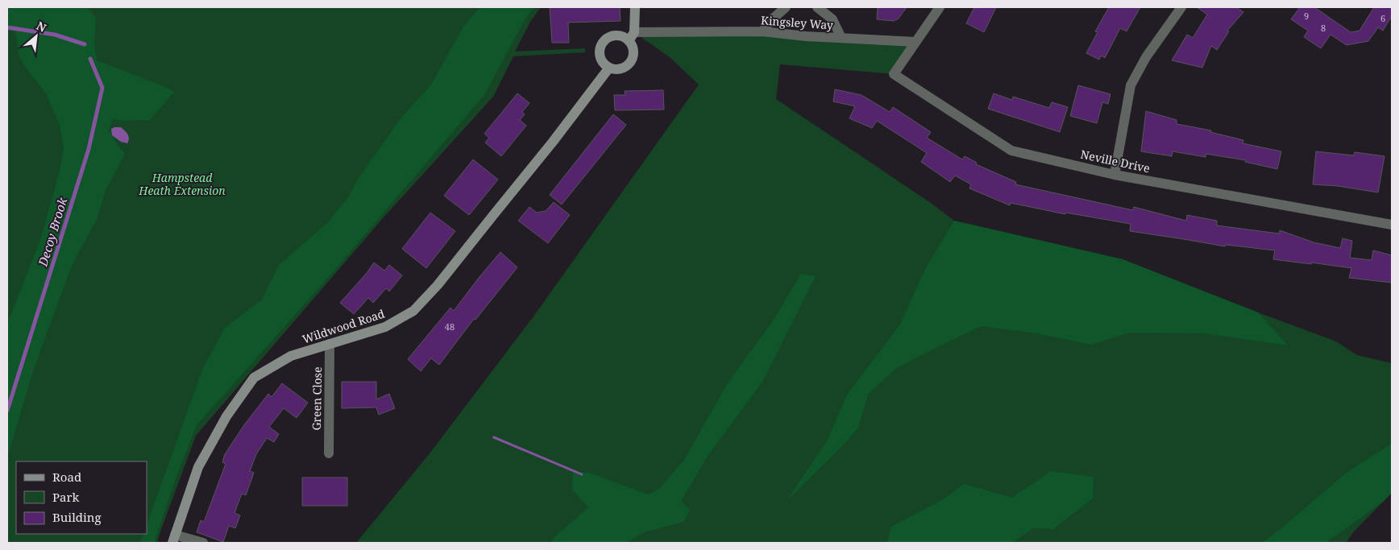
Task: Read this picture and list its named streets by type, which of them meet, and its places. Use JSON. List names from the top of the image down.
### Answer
{
  "streets": {
    "street": [
      "Kingsley Way",
      "Neville Drive",
      "Wildwood Road",
      "Green Close"
    ]
  },
  "crossings": [
    ["Kingsley Way", "Neville Drive"],
    ["Kingsley Way", "Wildwood Road"],
    ["Wildwood Road", "Green Close"]
  ],
  "water": ["Decoy Brook"],
  "parks": ["Hampstead Heath Extension"],
  "house_numbers": [
    "9",
    "6",
    "8",
    "48"
  ],
  "legend": ["Road", "Park", "Building"],
  "north": "top right"
}
